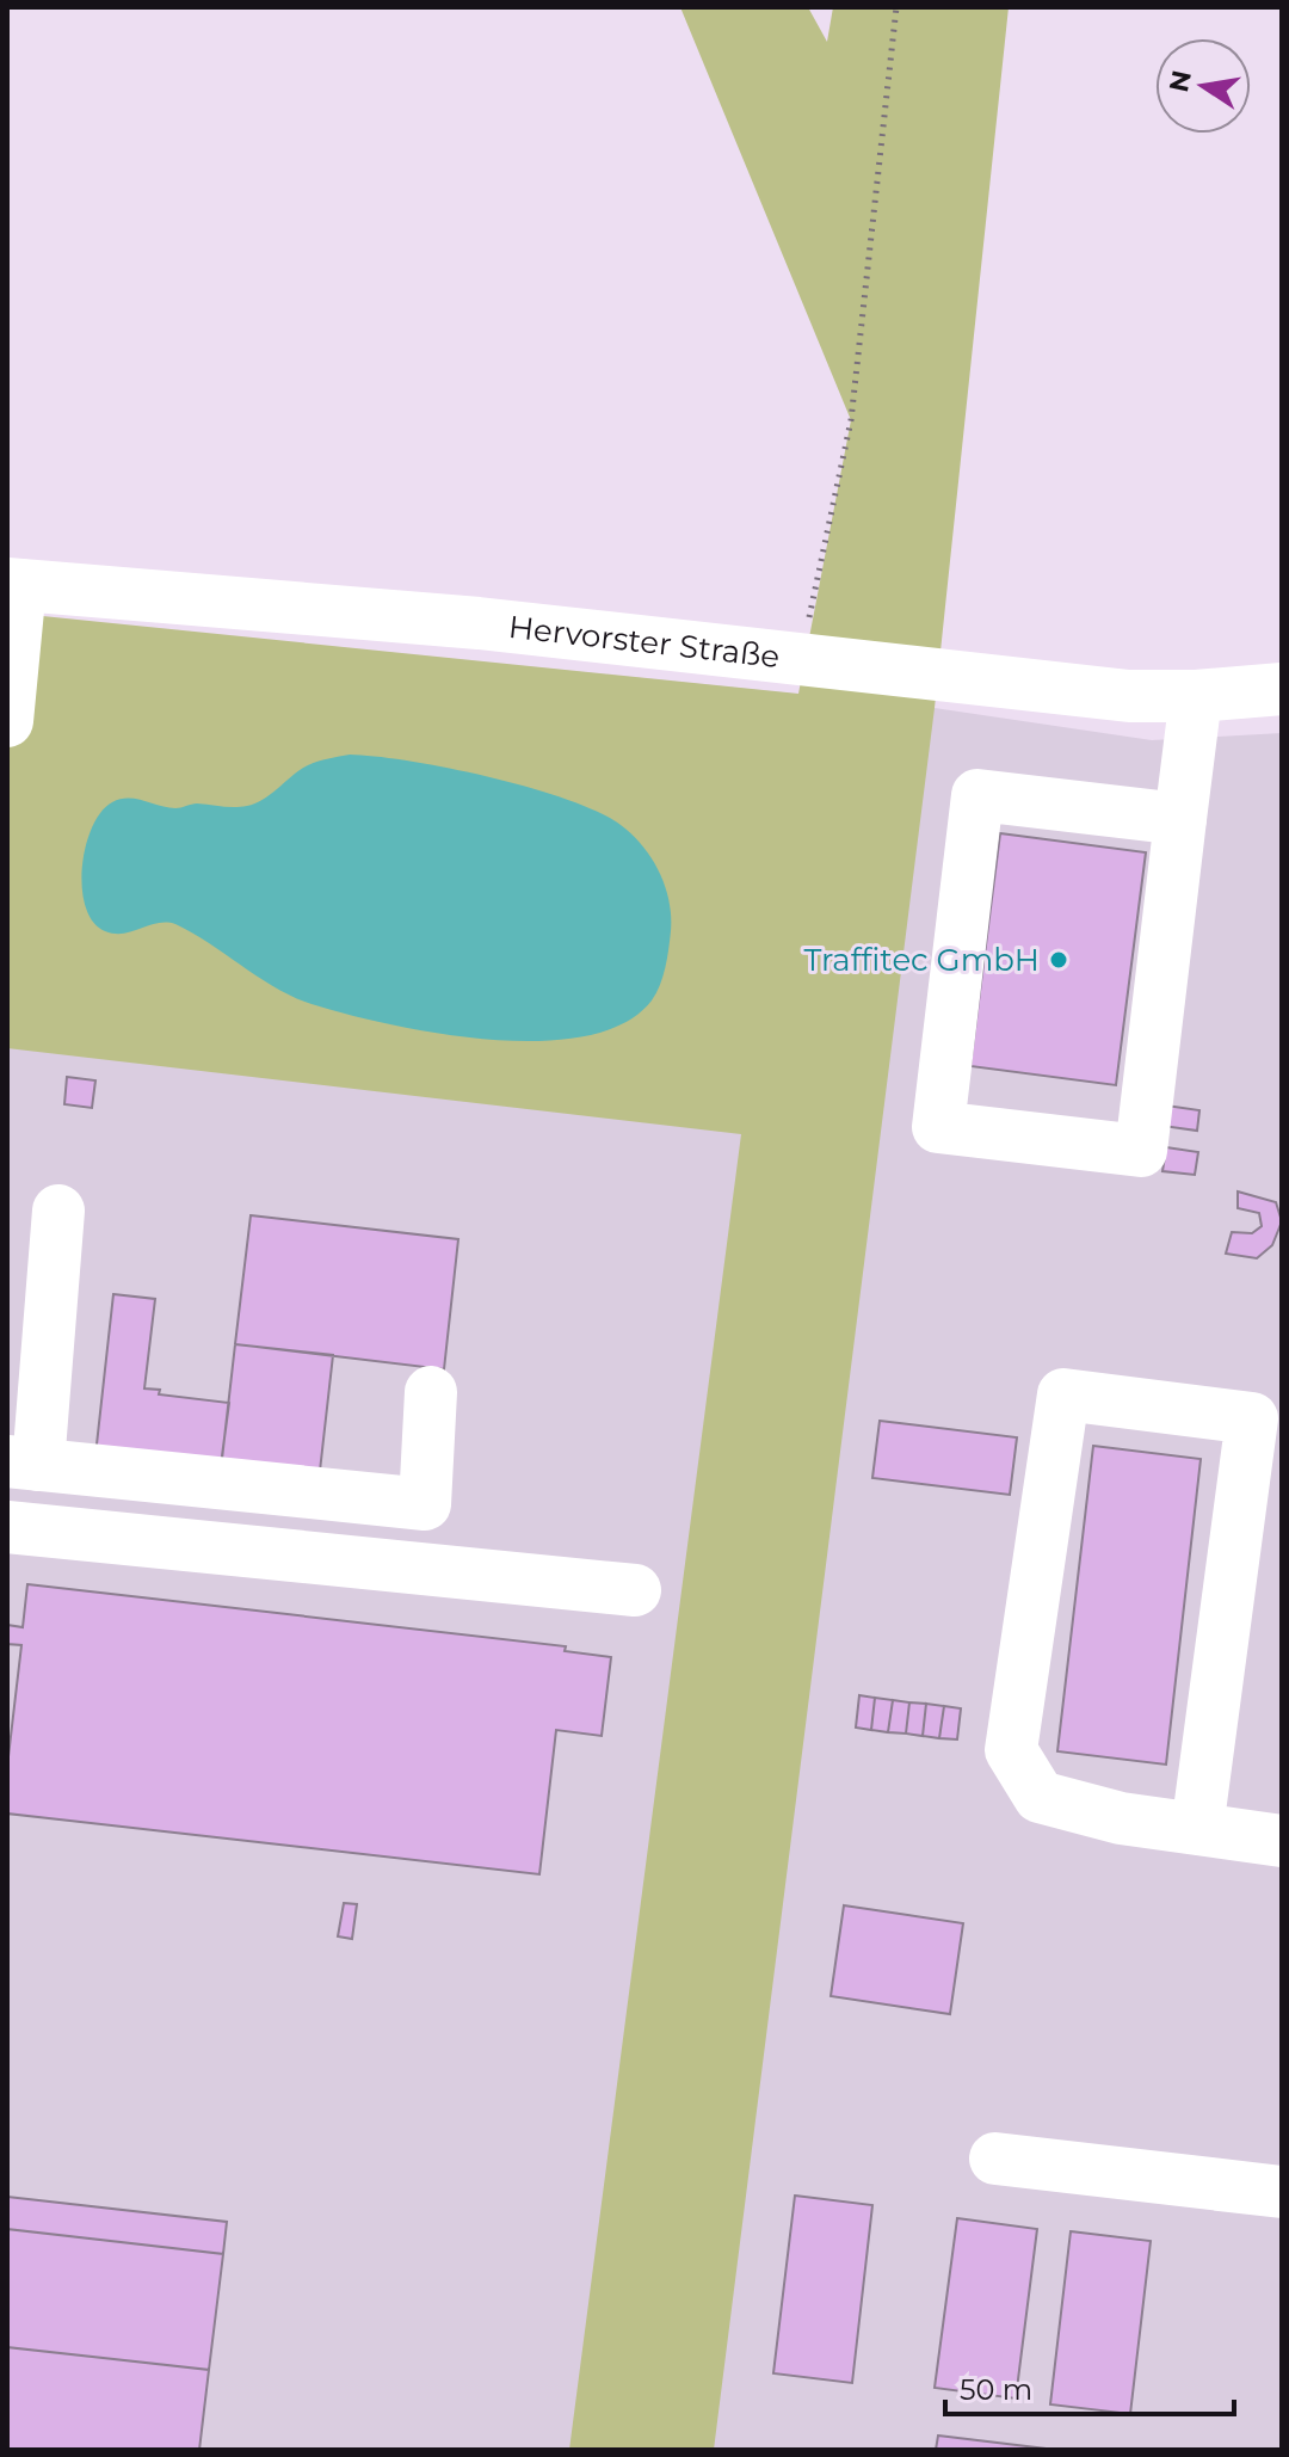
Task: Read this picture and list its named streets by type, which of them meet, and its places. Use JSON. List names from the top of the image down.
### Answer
{
  "streets": {
    "street": ["Hervorster Straße"]
  },
  "places": ["Traffitec GmbH"],
  "scale_bar": "50 m",
  "north": "left"
}
